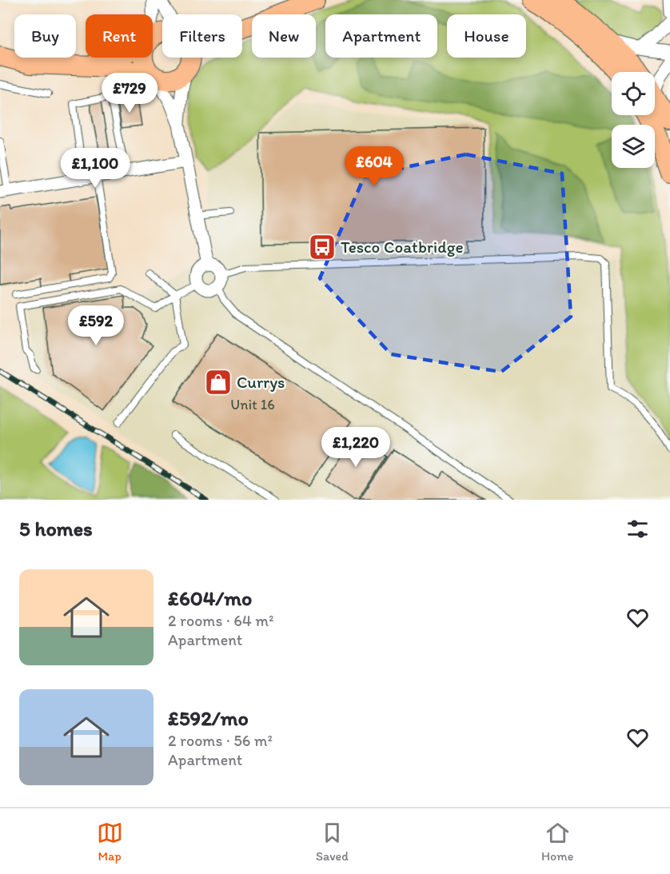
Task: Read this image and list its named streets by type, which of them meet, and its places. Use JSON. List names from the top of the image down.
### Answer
{
  "places": {
    "bus stop": ["Tesco Coatbridge"],
    "shop": ["Currys"]
  },
  "house_numbers": ["Unit 16"],
  "page": {
    "chip": [
      "Buy",
      "Rent",
      "Filters",
      "New",
      "Apartment",
      "House"
    ],
    "price": [
      "£729",
      "£604",
      "£1,100",
      "£592",
      "£1,220"
    ],
    "heading": "5 homes",
    "list": [
      {
        "name": "£604/mo",
        "note": "2 rooms · 64 m² · Apartment"
      },
      {
        "name": "£592/mo",
        "note": "2 rooms · 56 m² · Apartment"
      }
    ],
    "tabs": ["Map", "Saved", "Home"]
  }
}
